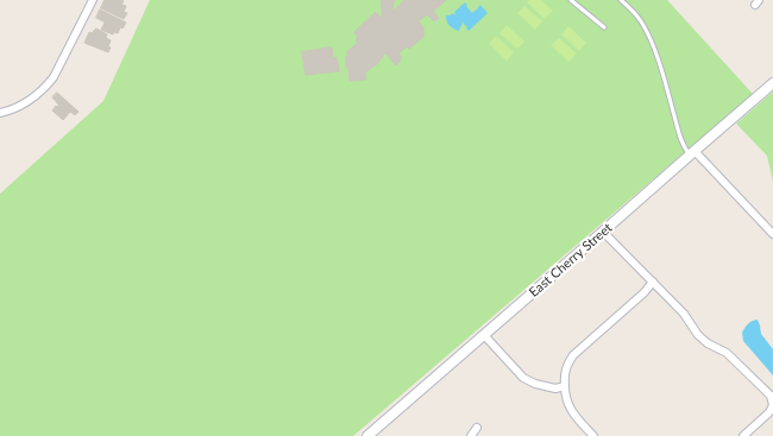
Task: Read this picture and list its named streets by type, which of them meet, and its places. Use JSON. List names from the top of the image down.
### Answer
{
  "streets": {
    "street": ["East Cherry Street"]
  }
}
